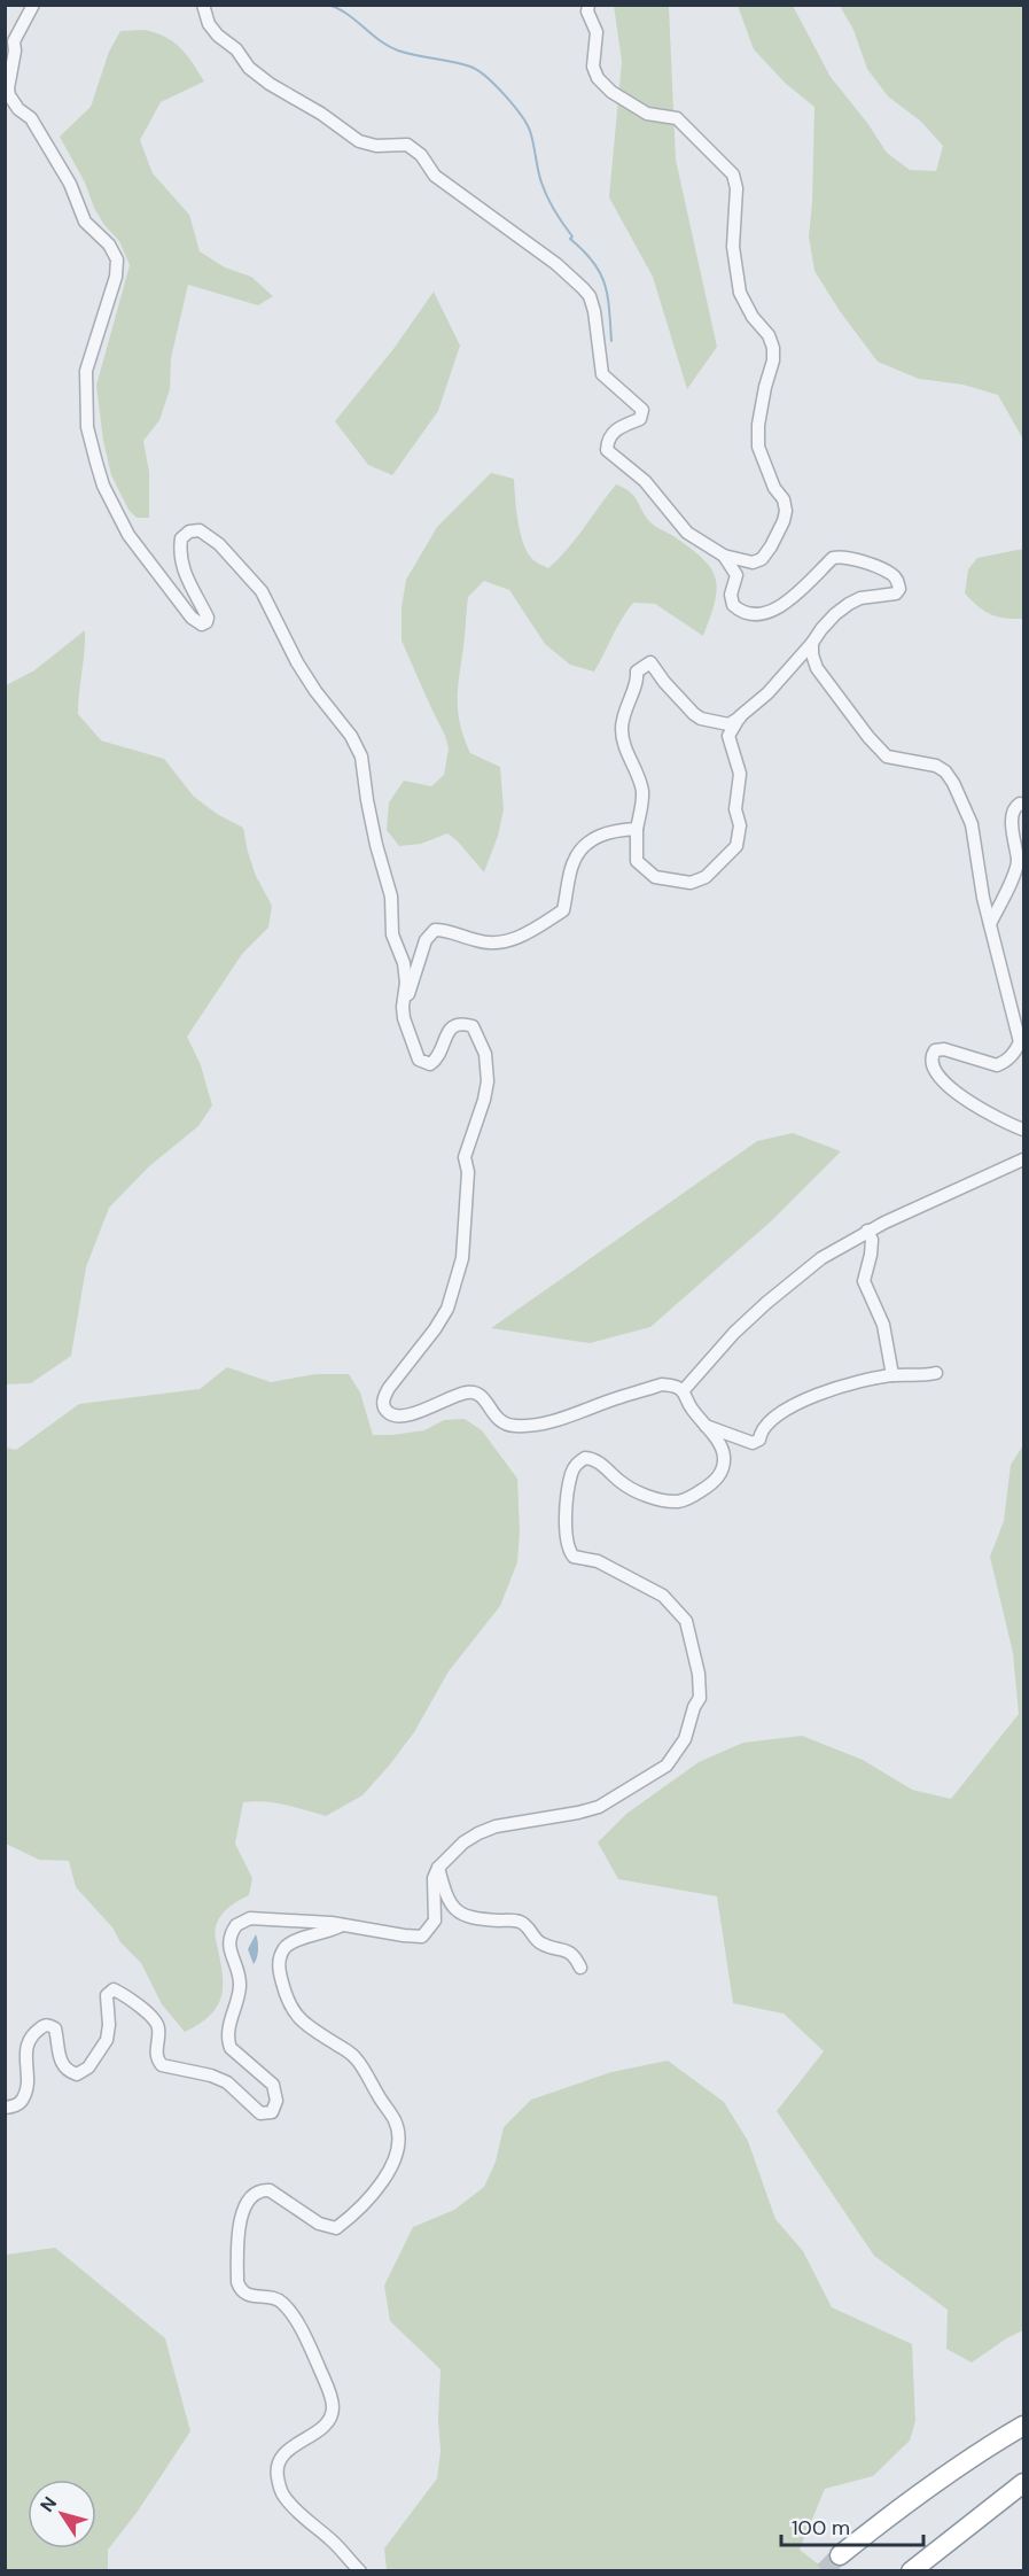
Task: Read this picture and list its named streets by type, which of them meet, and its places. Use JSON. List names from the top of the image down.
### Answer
{
  "scale_bar": "100 m",
  "north": "top left"
}
